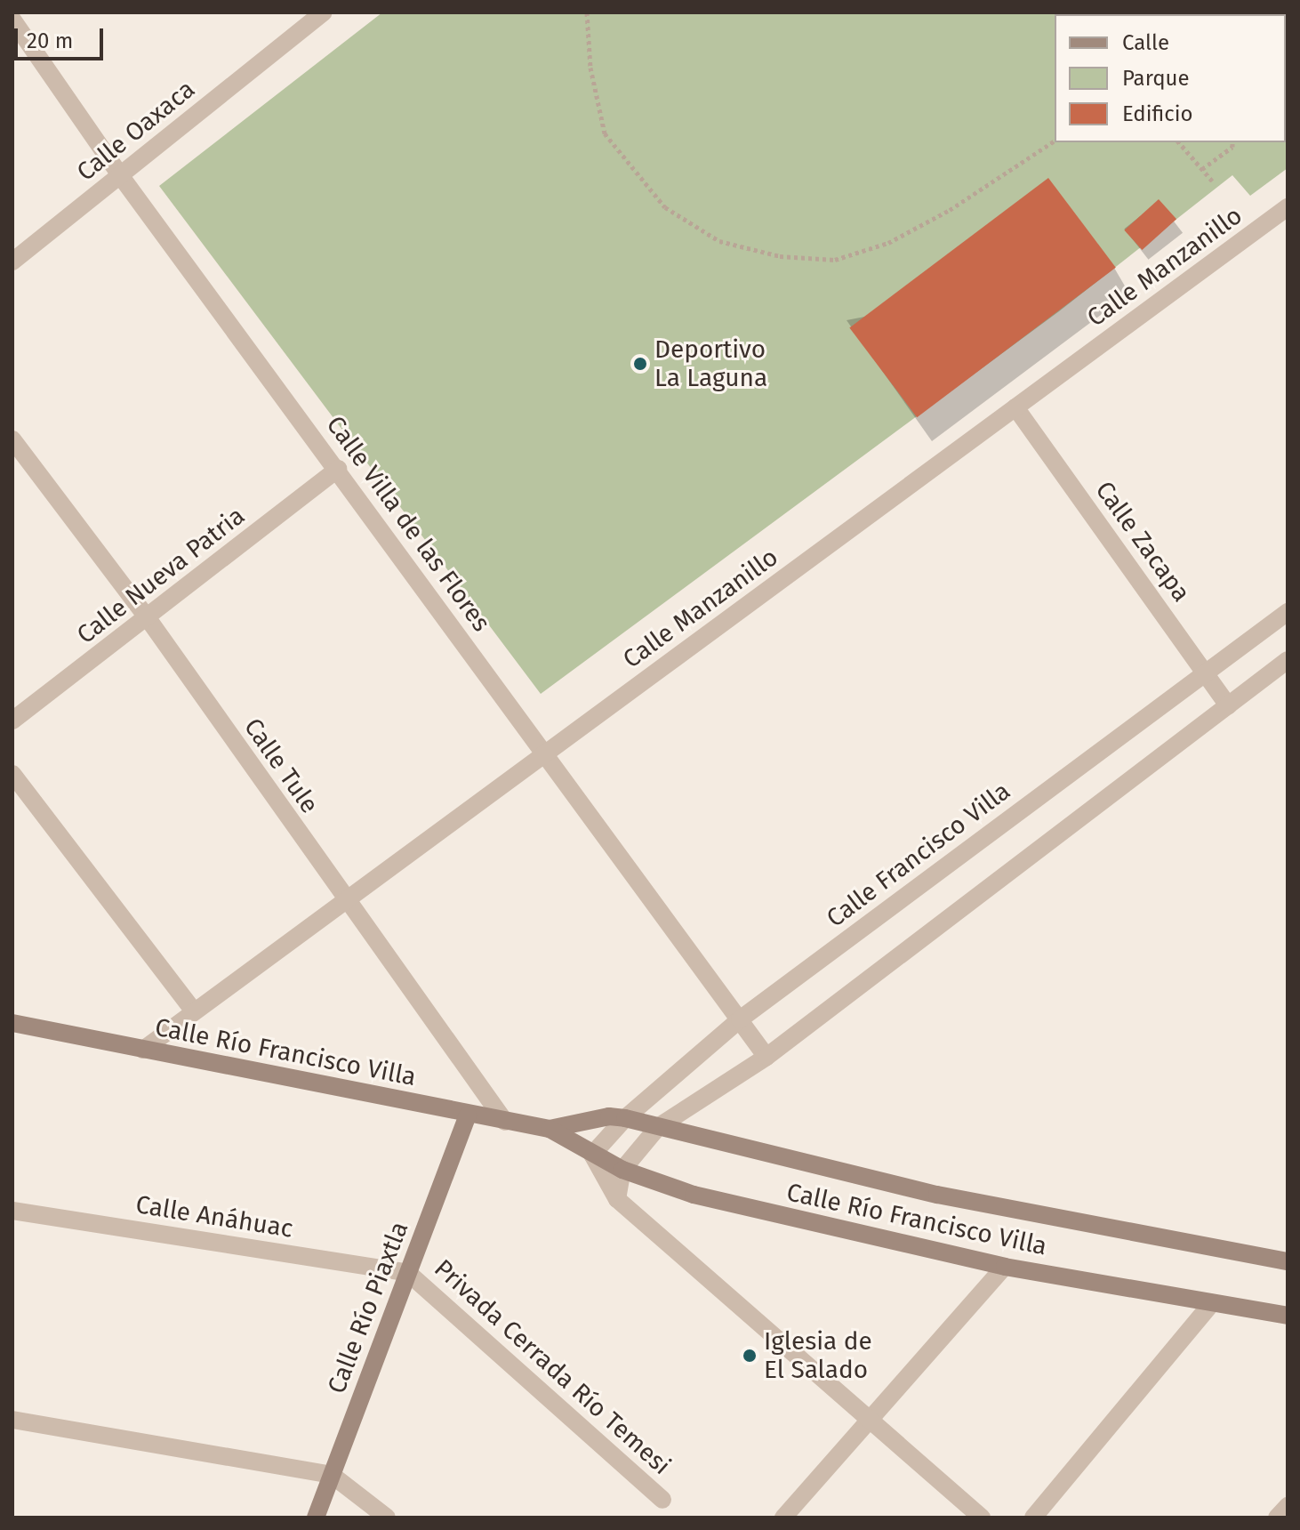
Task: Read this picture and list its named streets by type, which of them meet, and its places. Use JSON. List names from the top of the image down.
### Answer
{
  "streets": {
    "main road": ["Calle Río Francisco Villa", "Calle Río Piaxtla"],
    "street": [
      "Calle Oaxaca",
      "Calle Manzanillo",
      "Calle Villa de las Flores",
      "Calle Zacapa",
      "Calle Nueva Patria",
      "Calle Tule",
      "Calle Francisco Villa",
      "Calle Anáhuac",
      "Privada Cerrada Río Temesi"
    ]
  },
  "crossings": [
    ["Calle Oaxaca", "Calle Villa de las Flores"],
    ["Calle Manzanillo", "Calle Villa de las Flores"],
    ["Calle Manzanillo", "Calle Zacapa"],
    ["Calle Manzanillo", "Calle Tule"],
    ["Calle Manzanillo", "Calle Río Francisco Villa"],
    ["Calle Villa de las Flores", "Calle Nueva Patria"],
    ["Calle Villa de las Flores", "Calle Francisco Villa"],
    ["Calle Zacapa", "Calle Francisco Villa"],
    ["Calle Nueva Patria", "Calle Tule"],
    ["Calle Tule", "Calle Río Francisco Villa"],
    ["Calle Francisco Villa", "Calle Río Francisco Villa"],
    ["Calle Río Francisco Villa", "Calle Río Piaxtla"],
    ["Calle Anáhuac", "Calle Río Piaxtla"],
    ["Calle Anáhuac", "Privada Cerrada Río Temesi"],
    ["Calle Río Piaxtla", "Privada Cerrada Río Temesi"]
  ],
  "places": ["Deportivo La Laguna", "Iglesia de El Salado"],
  "legend": ["Calle", "Parque", "Edificio"],
  "scale_bar": "20 m"
}
